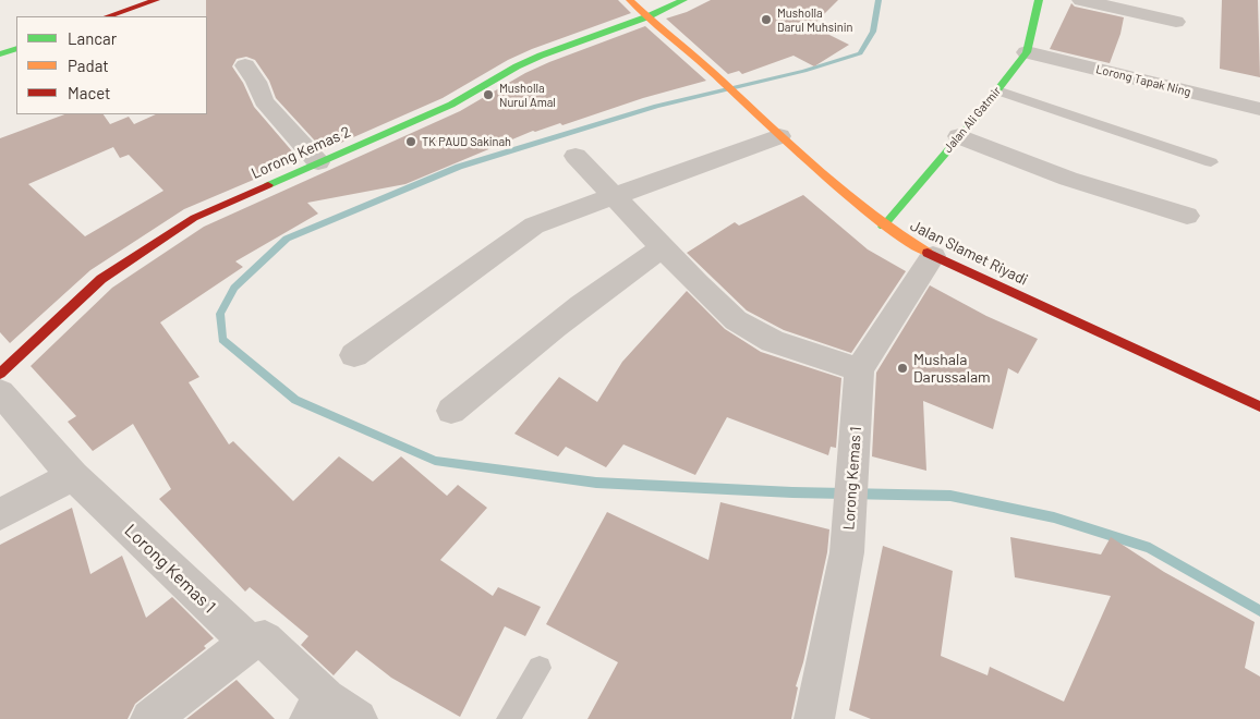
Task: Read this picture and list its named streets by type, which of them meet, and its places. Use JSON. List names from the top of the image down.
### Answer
{
  "streets": {
    "street": [
      "Lorong Tapak Ning",
      "Jalan Ali Gatmir",
      "Lorong Kemas 2",
      "Jalan Slamet Riyadi",
      "Lorong Kemas 1"
    ]
  },
  "crossings": [
    ["Lorong Tapak Ning", "Jalan Ali Gatmir"],
    ["Jalan Ali Gatmir", "Jalan Slamet Riyadi"],
    ["Lorong Kemas 2", "Jalan Slamet Riyadi"],
    ["Jalan Slamet Riyadi", "Lorong Kemas 1"]
  ],
  "places": [
    "Musholla Darul Muhsinin",
    "Musholla Nurul Amal",
    "TK PAUD Sakinah",
    "Mushala Darussalam"
  ],
  "legend": ["Lancar", "Padat", "Macet"]
}
